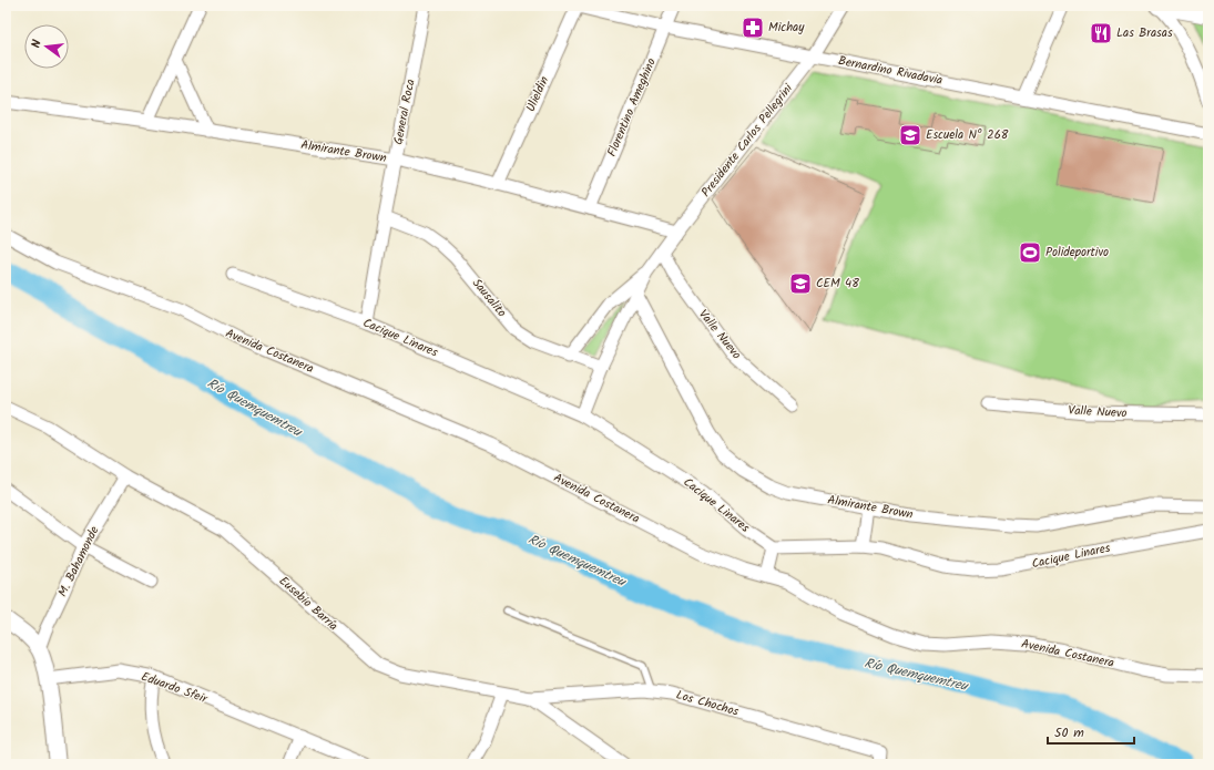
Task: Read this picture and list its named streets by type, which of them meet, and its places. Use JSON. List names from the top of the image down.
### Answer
{
  "streets": {
    "street": [
      "Bernardino Rivadavia",
      "Ulieldin",
      "Florentino Ameghino",
      "General Roca",
      "Presidente Carlos Pellegrini",
      "Almirante Brown",
      "Sausalito",
      "Valle Nuevo",
      "Cacique Linares",
      "Avenida Costanera",
      "M. Bahamonde",
      "Eusebio Barría",
      "Eduardo Sfeir",
      "Los Chochos"
    ]
  },
  "crossings": [
    ["Bernardino Rivadavia", "Ulieldin"],
    ["Bernardino Rivadavia", "Florentino Ameghino"],
    ["Bernardino Rivadavia", "Presidente Carlos Pellegrini"],
    ["Ulieldin", "Almirante Brown"],
    ["Florentino Ameghino", "Almirante Brown"],
    ["General Roca", "Almirante Brown"],
    ["General Roca", "Sausalito"],
    ["General Roca", "Cacique Linares"],
    ["Presidente Carlos Pellegrini", "Almirante Brown"],
    ["Presidente Carlos Pellegrini", "Sausalito"],
    ["Presidente Carlos Pellegrini", "Valle Nuevo"],
    ["Presidente Carlos Pellegrini", "Cacique Linares"],
    ["M. Bahamonde", "Eusebio Barría"],
    ["Eusebio Barría", "Los Chochos"]
  ],
  "water": ["Río Quemquemtreu"],
  "places": {
    "pharmacy": ["Michay"],
    "restaurant": ["Las Brasas"],
    "school or university": ["Escuela Nº 268", "CEM 48"],
    "sports": ["Polideportivo"]
  },
  "scale_bar": "50 m",
  "north": "left"
}
